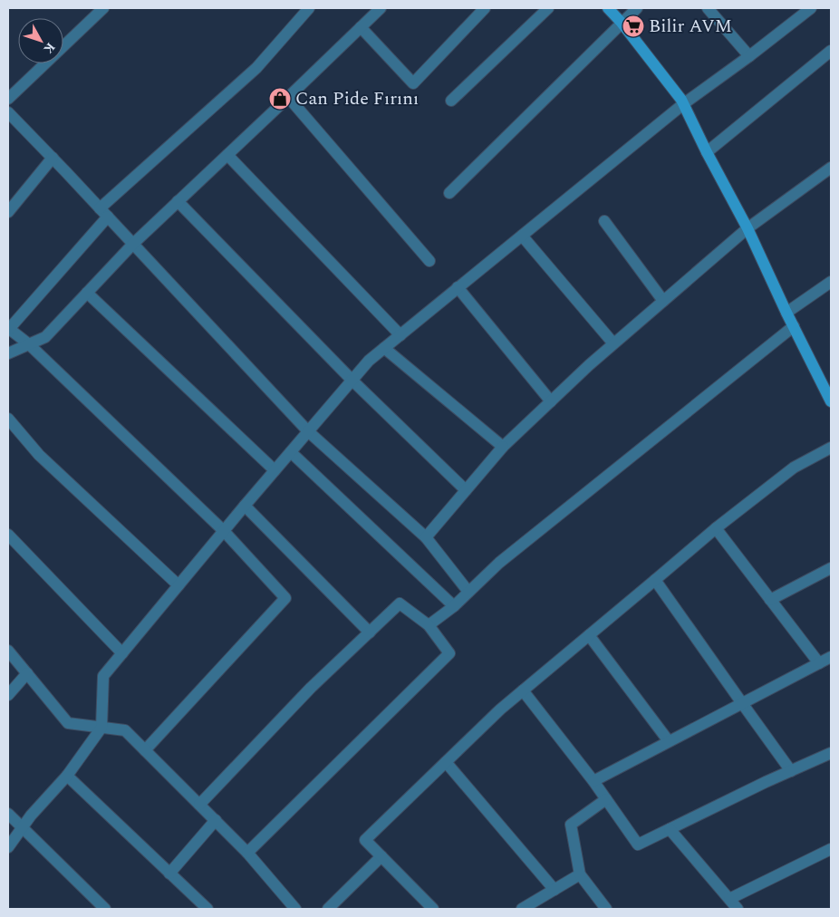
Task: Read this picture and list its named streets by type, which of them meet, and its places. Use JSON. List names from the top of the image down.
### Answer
{
  "places": {
    "supermarket": ["Bilir AVM"],
    "shop": ["Can Pide Fırını"]
  },
  "north": "bottom right"
}
